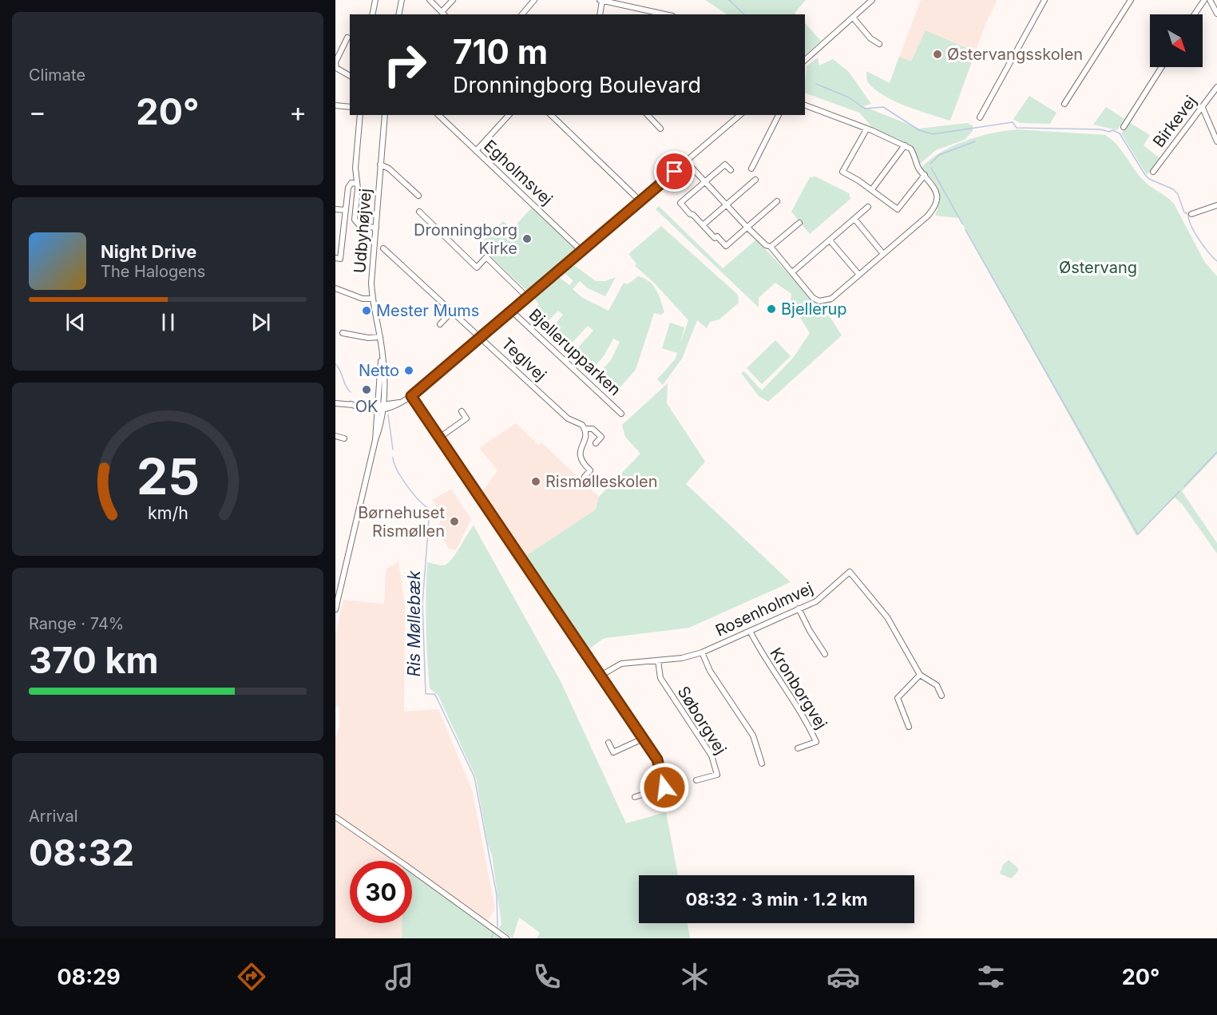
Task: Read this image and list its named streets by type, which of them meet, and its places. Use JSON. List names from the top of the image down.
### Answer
{
  "streets": {
    "street": [
      "Birkevej",
      "Egholmsvej",
      "Udbyhøjvej",
      "Bjellerupparken",
      "Teglvej",
      "Rosenholmvej",
      "Kronborgvej",
      "Søborgvej"
    ]
  },
  "crossings": [
    ["Rosenholmvej", "Kronborgvej"],
    ["Rosenholmvej", "Søborgvej"]
  ],
  "water": ["Ris Møllebæk"],
  "parks": ["Østervang"],
  "places": [
    "Østervangsskolen",
    "Dronningborg Kirke",
    "Bjellerup",
    "Mester Mums",
    "Netto",
    "OK",
    "Rismølleskolen",
    "Børnehuset Rismøllen"
  ],
  "north": "bottom right",
  "page": {
    "tile": [
      "Climate",
      ["Range · 74%", "370 km"],
      ["Arrival", "08:32"]
    ],
    "turn": ["710 m", "Dronningborg Boulevard"],
    "heat": ["−", "20°", "+"],
    "song": ["Night Drive", "The Halogens"],
    "limit": "30",
    "trip": "08:32 · 3 min · 1.2 km",
    "tabs": ["08:29", "20°"],
    "gauge": ["25", "km/h"]
  }
}
